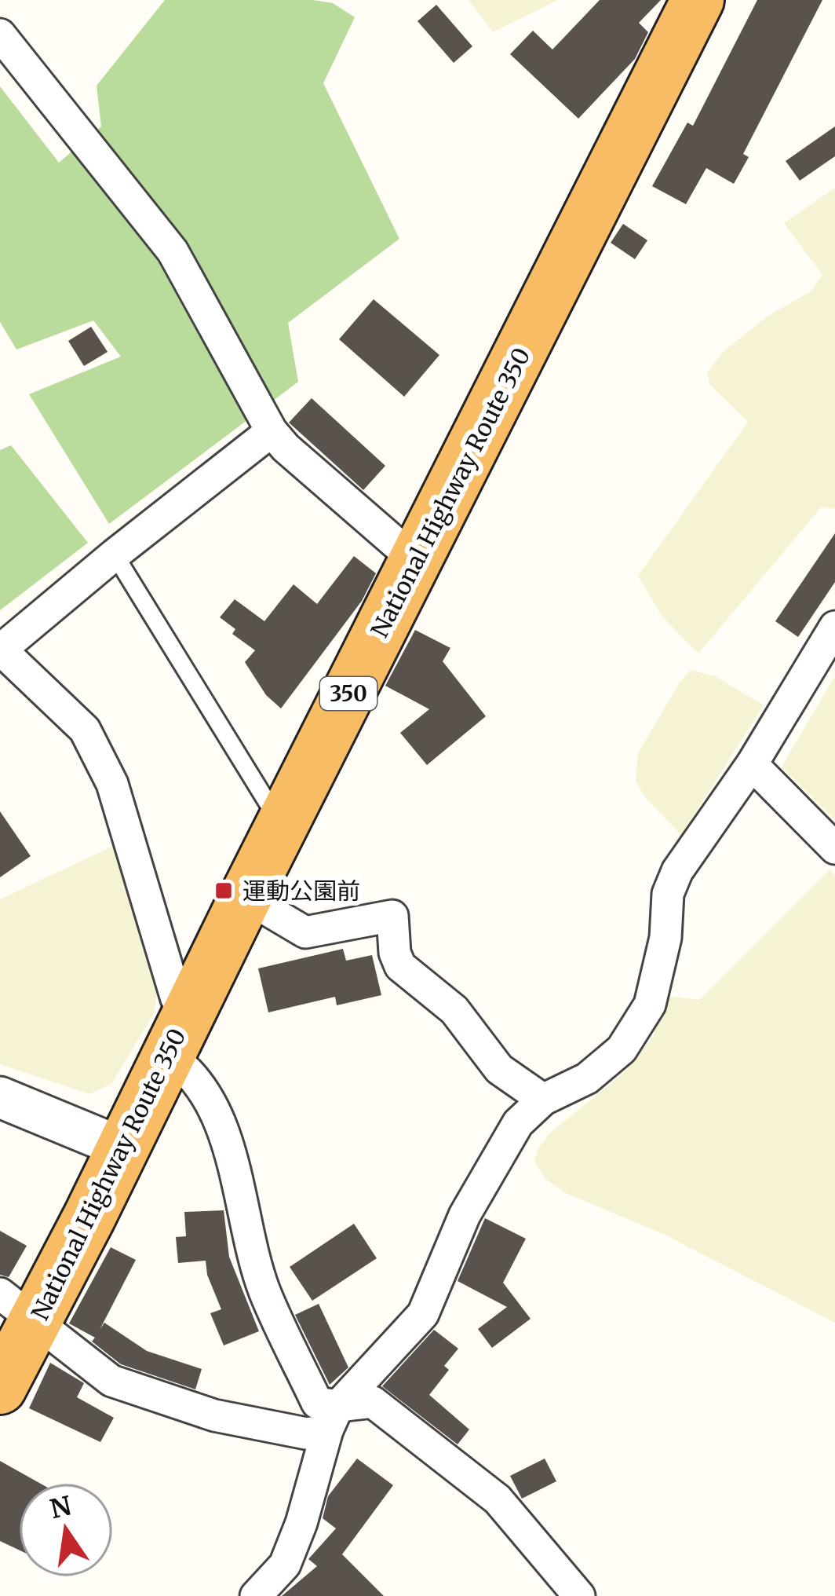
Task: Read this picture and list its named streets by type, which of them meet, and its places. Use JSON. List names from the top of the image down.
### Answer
{
  "streets": {
    "highway": ["National Highway Route 350", "350"]
  },
  "places": {
    "transit": ["運動公園前"]
  },
  "north": "top"
}
